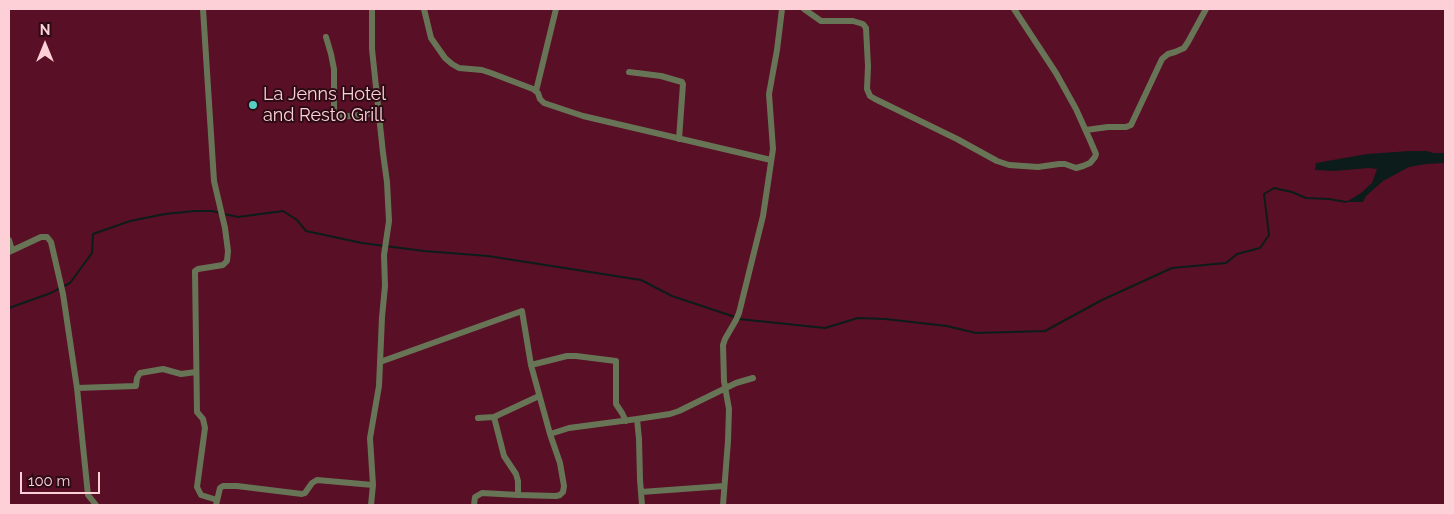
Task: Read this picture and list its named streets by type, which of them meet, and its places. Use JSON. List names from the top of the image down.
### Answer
{
  "places": ["La Jenns Hotel and Resto Grill"],
  "scale_bar": "100 m",
  "north": "top"
}
